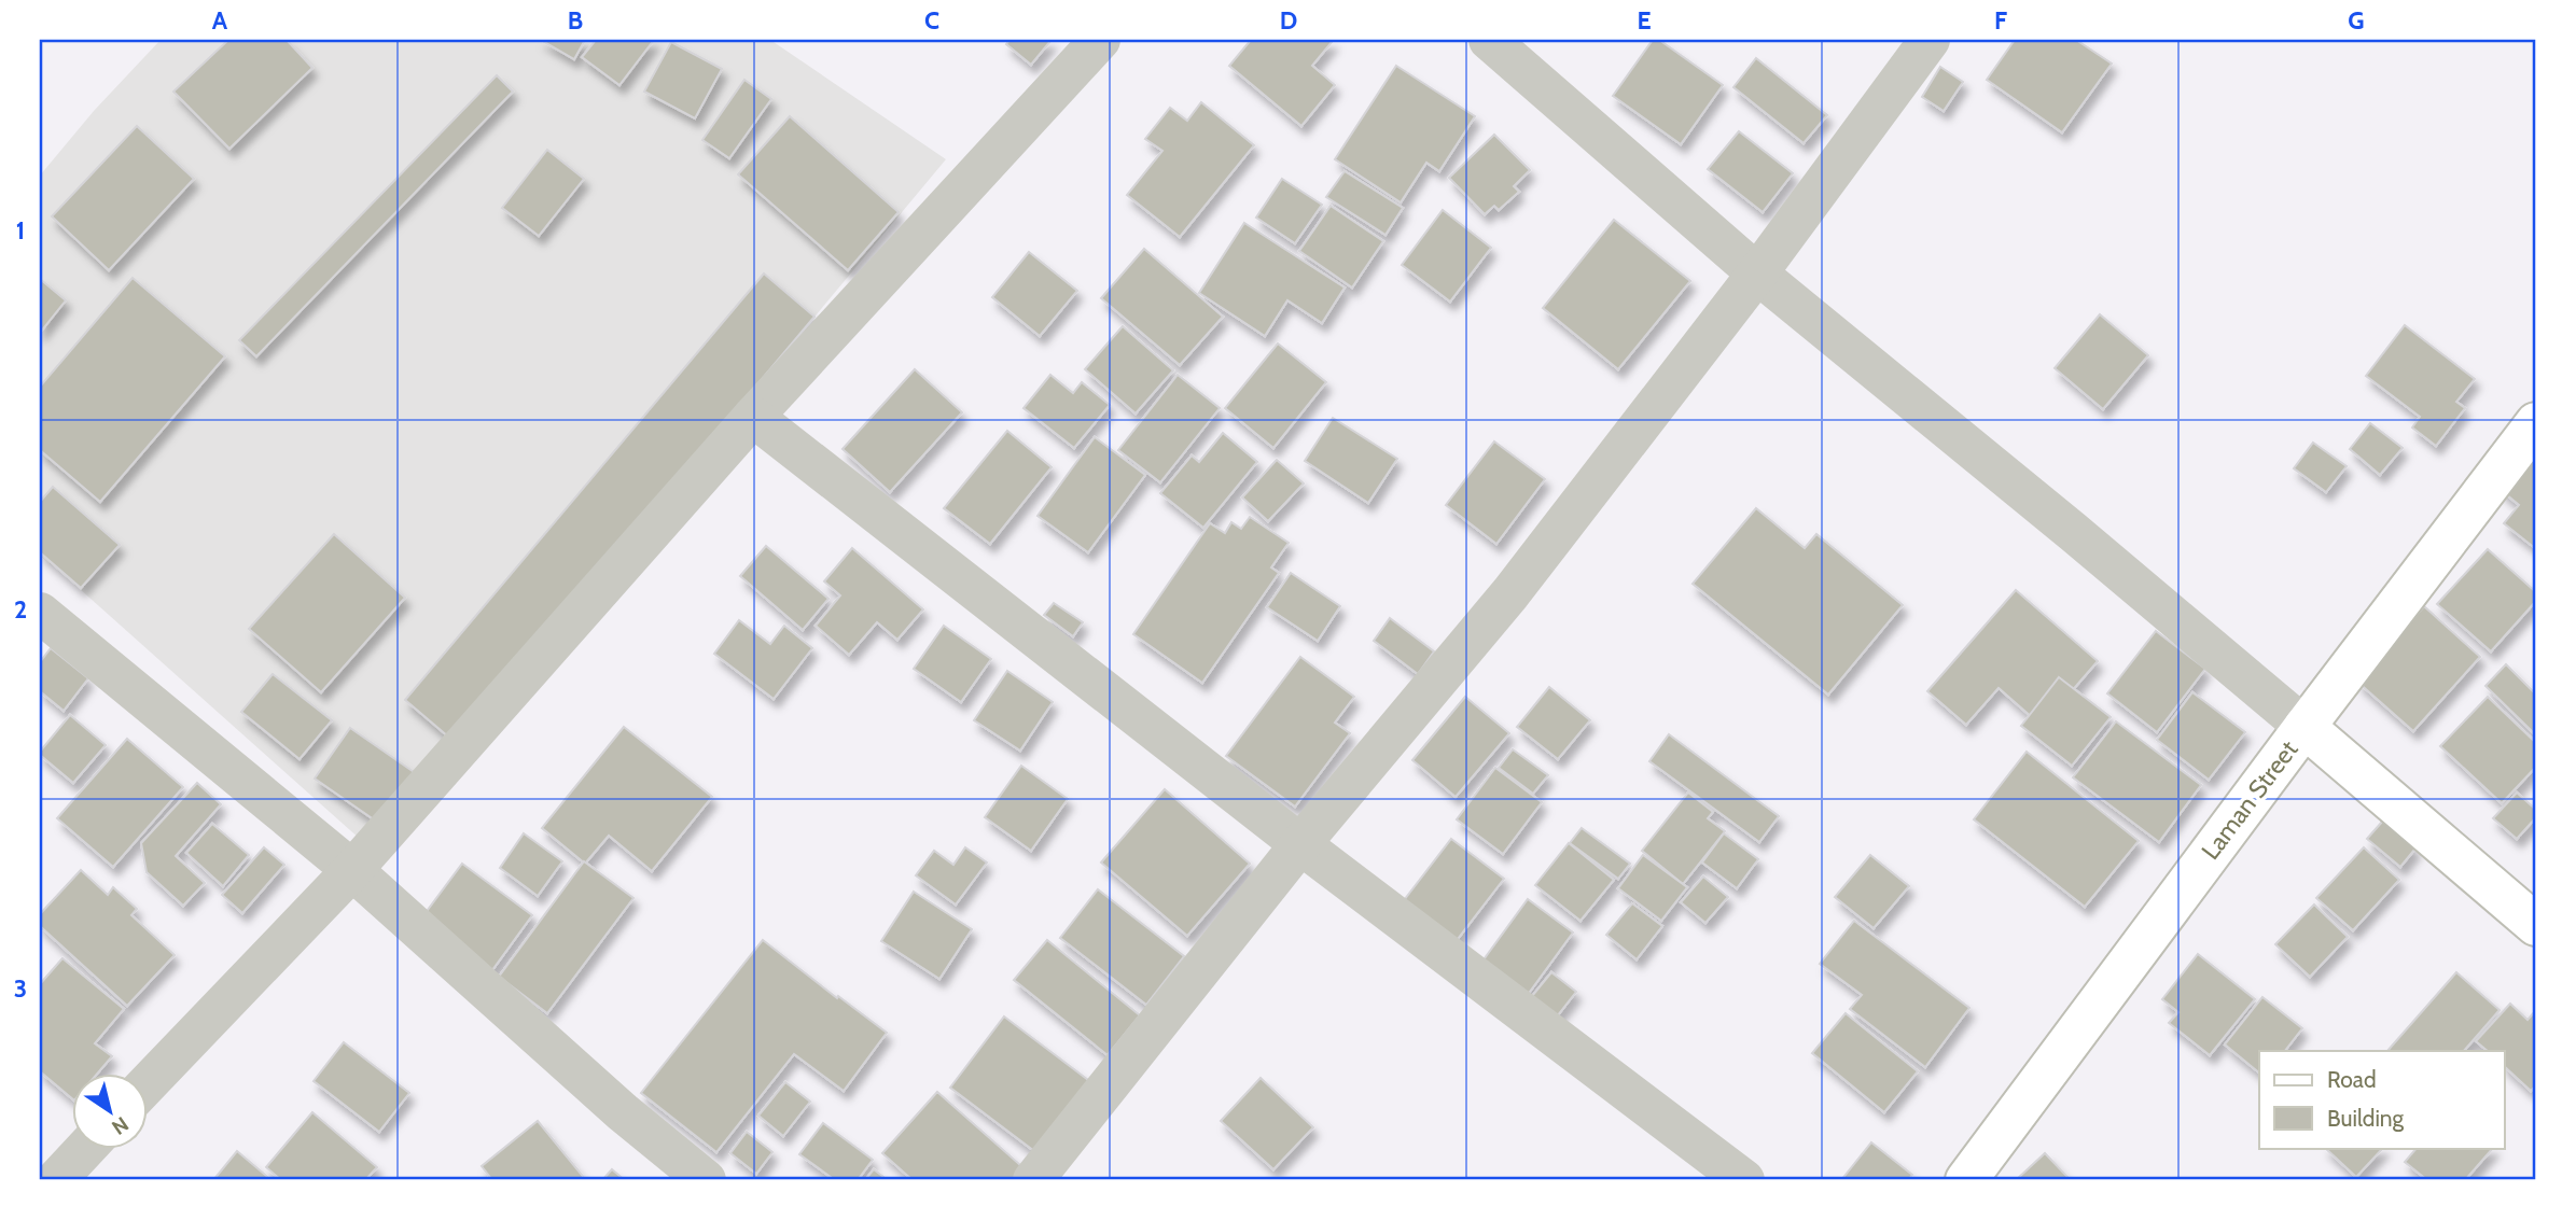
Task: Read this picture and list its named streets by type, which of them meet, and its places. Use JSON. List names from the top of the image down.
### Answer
{
  "streets": {
    "main road": ["Laman Street"]
  },
  "legend": ["Road", "Building"],
  "north": "bottom right",
  "grid": {
    "columns": [
      "A",
      "B",
      "C",
      "D",
      "E",
      "F",
      "G"
    ],
    "rows": ["1", "2", "3"]
  }
}
